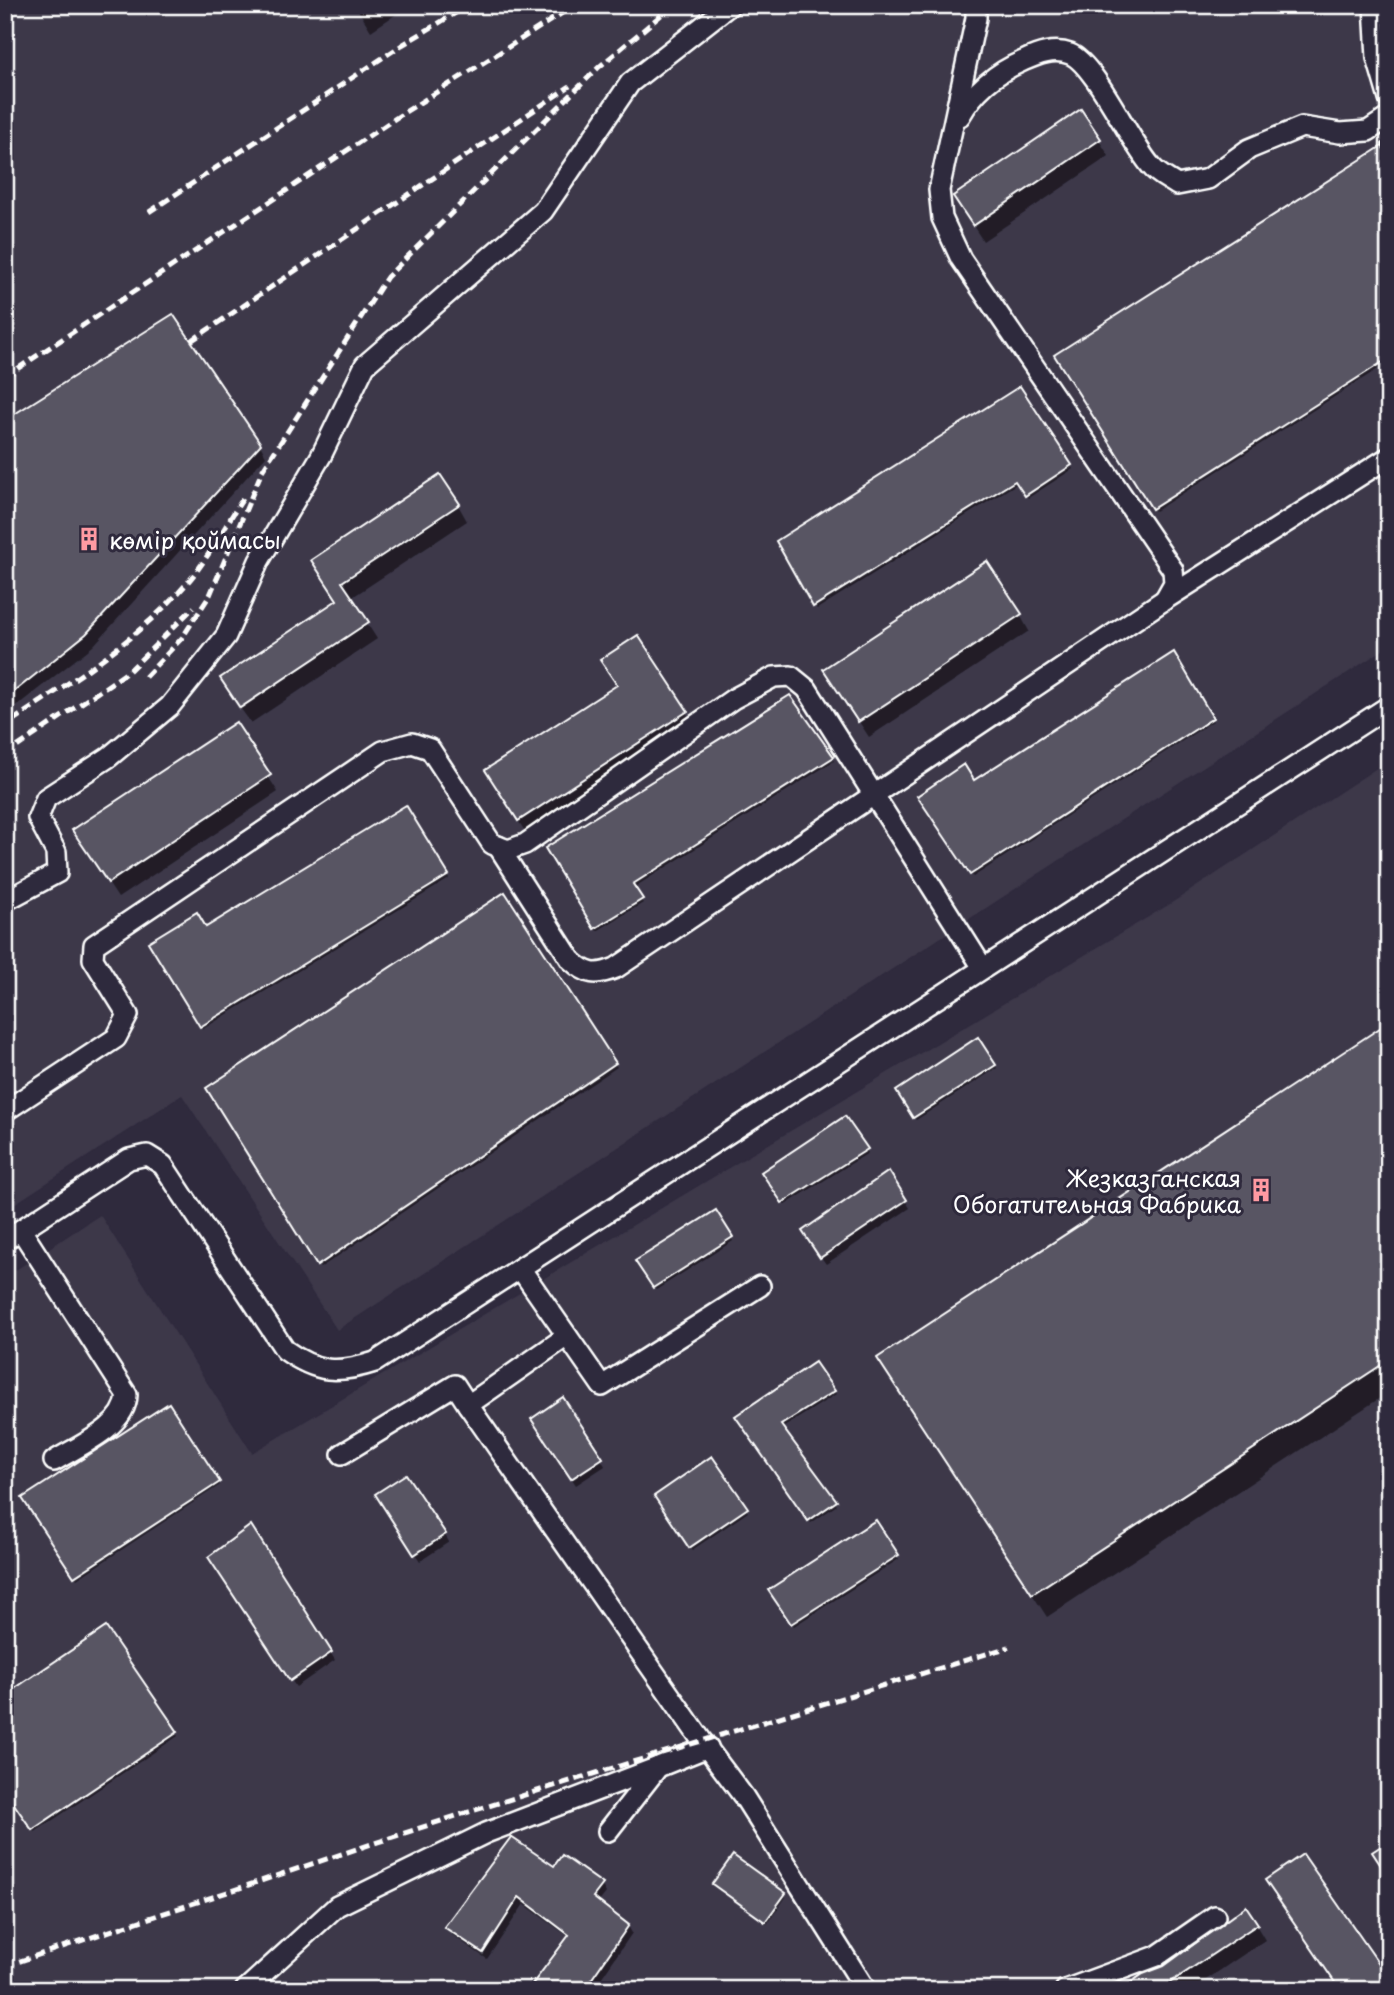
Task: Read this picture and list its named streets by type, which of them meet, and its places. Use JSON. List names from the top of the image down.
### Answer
{
  "places": {
    "building": ["көмір қоймасы", "Жезказганская Обогатительная Фабрика"]
  }
}
